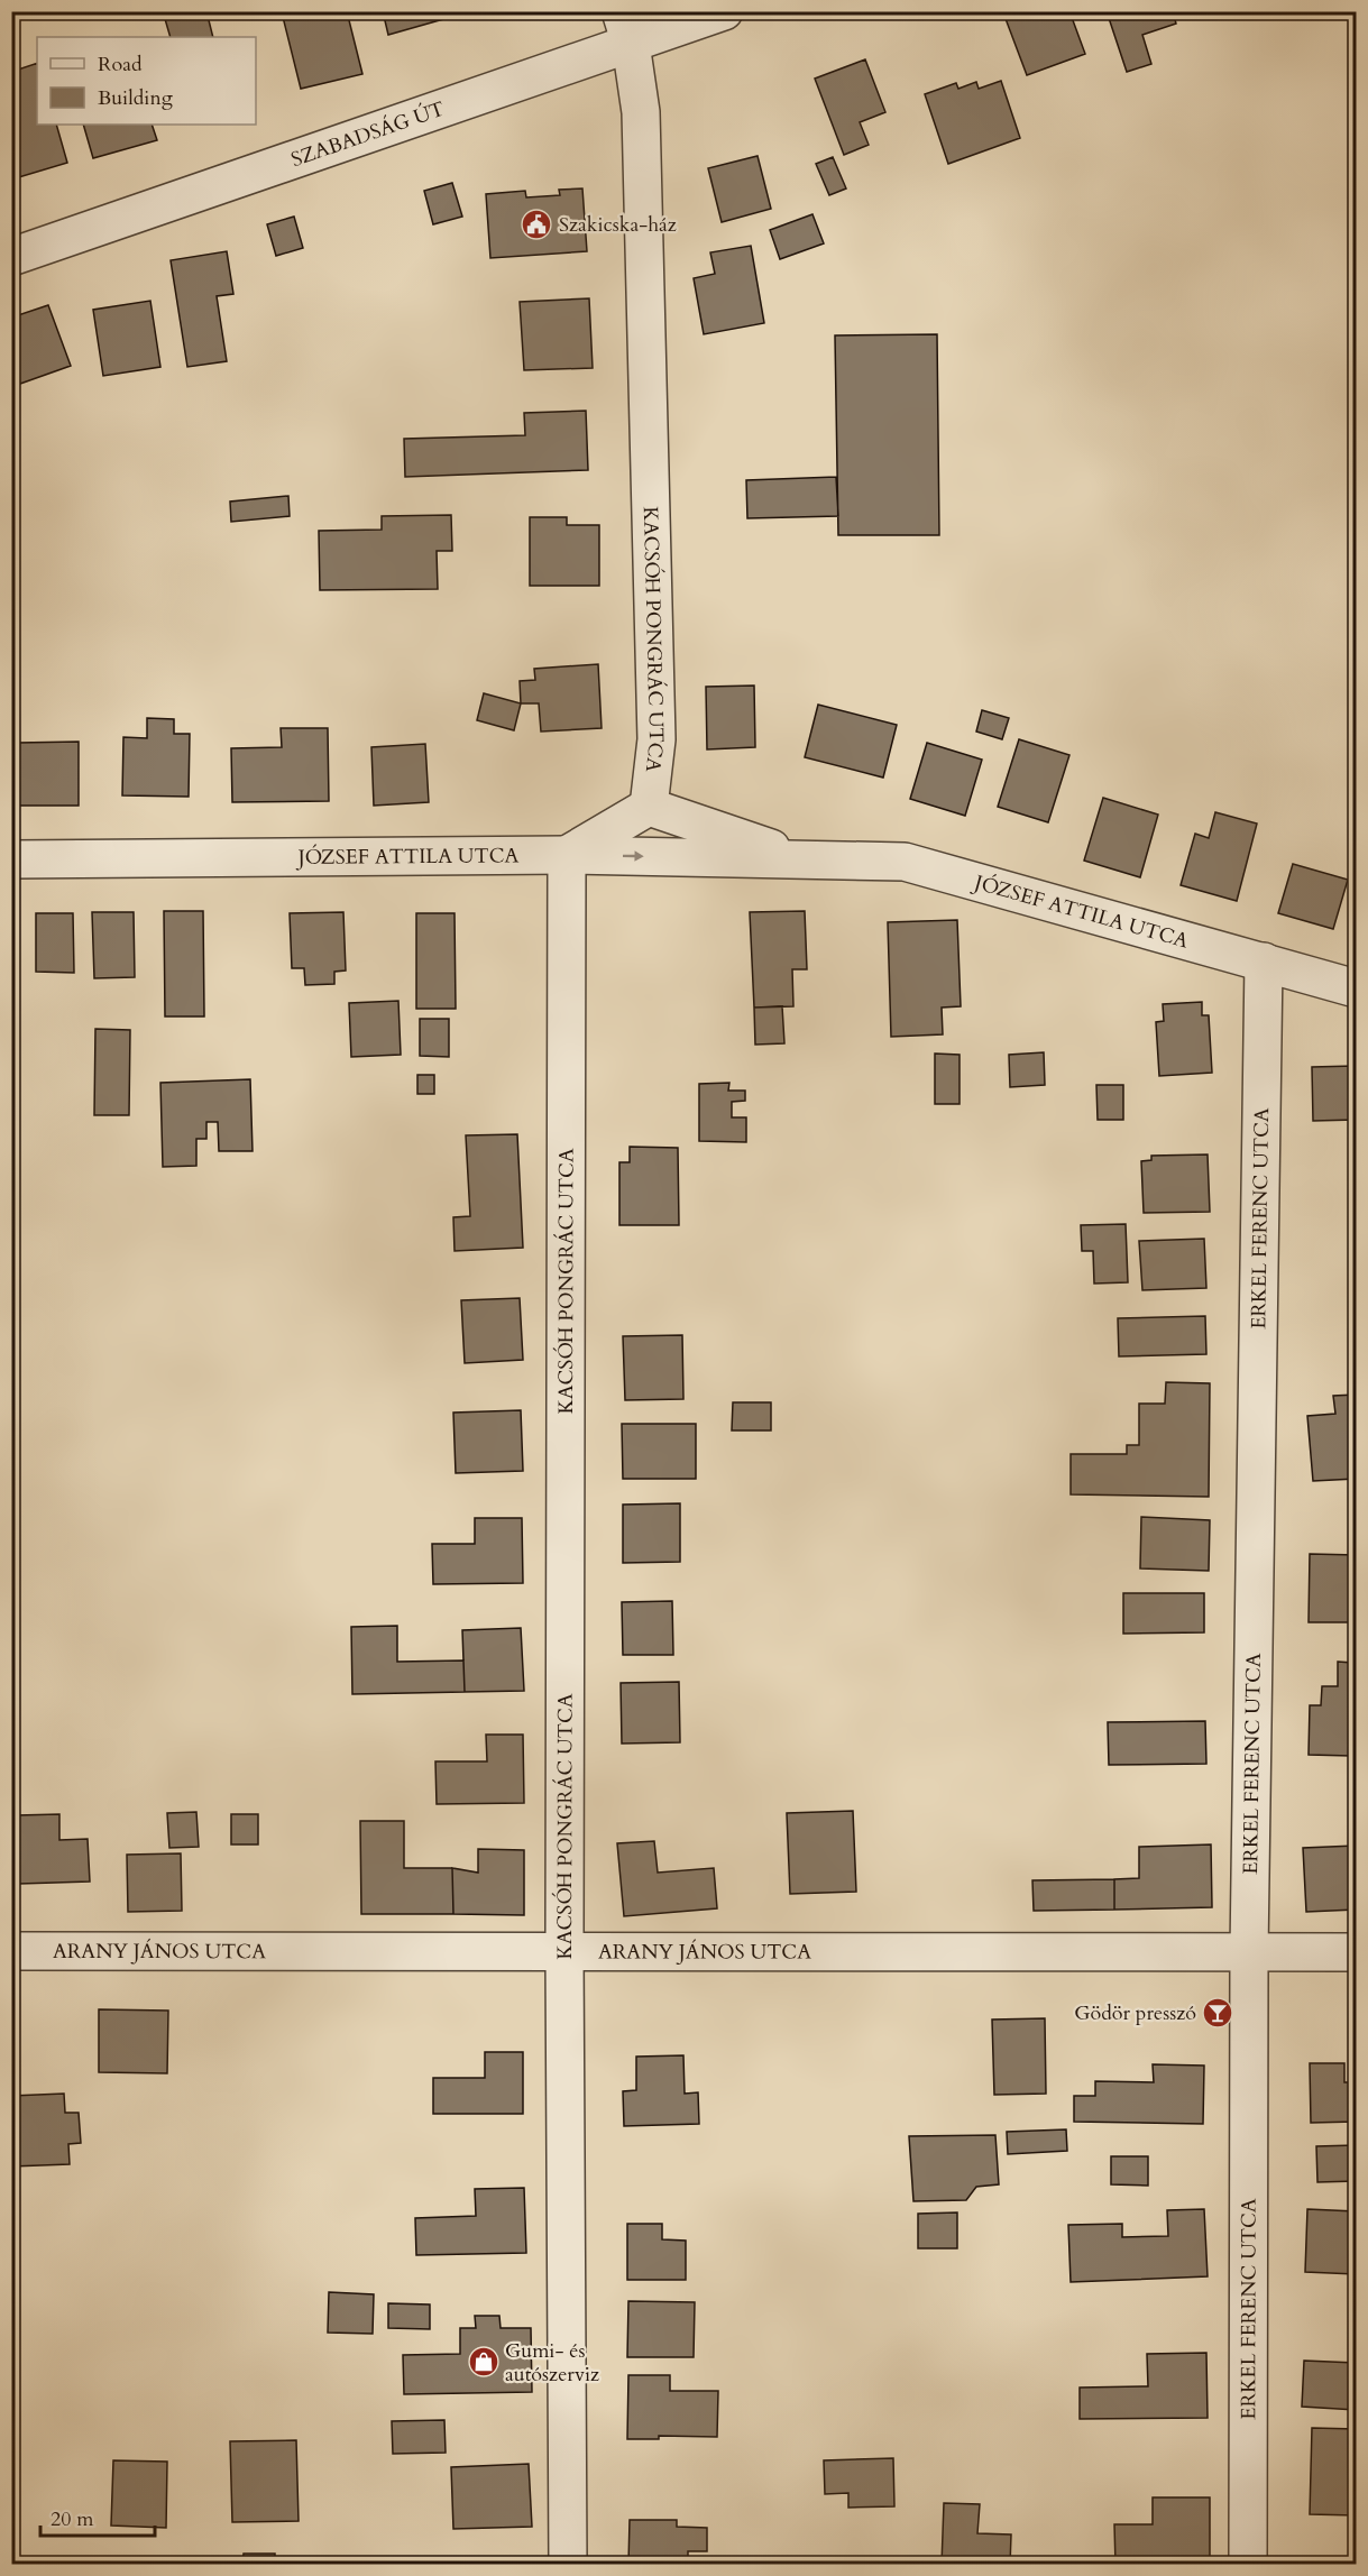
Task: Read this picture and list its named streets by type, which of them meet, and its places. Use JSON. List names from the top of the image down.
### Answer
{
  "streets": {
    "street": [
      "SZABADSÁG ÚT",
      "KACSÓH PONGRÁC UTCA",
      "JÓZSEF ATTILA UTCA",
      "ERKEL FERENC UTCA",
      "ARANY JÁNOS UTCA"
    ]
  },
  "crossings": [
    ["SZABADSÁG ÚT", "KACSÓH PONGRÁC UTCA"],
    ["KACSÓH PONGRÁC UTCA", "JÓZSEF ATTILA UTCA"],
    ["KACSÓH PONGRÁC UTCA", "ARANY JÁNOS UTCA"],
    ["JÓZSEF ATTILA UTCA", "ERKEL FERENC UTCA"],
    ["ERKEL FERENC UTCA", "ARANY JÁNOS UTCA"]
  ],
  "places": {
    "public building": ["Szakicska-ház"],
    "bar": ["Gödör presszó"],
    "shop": ["Gumi- és autószerviz"]
  },
  "legend": ["Road", "Building"],
  "scale_bar": "20 m"
}
